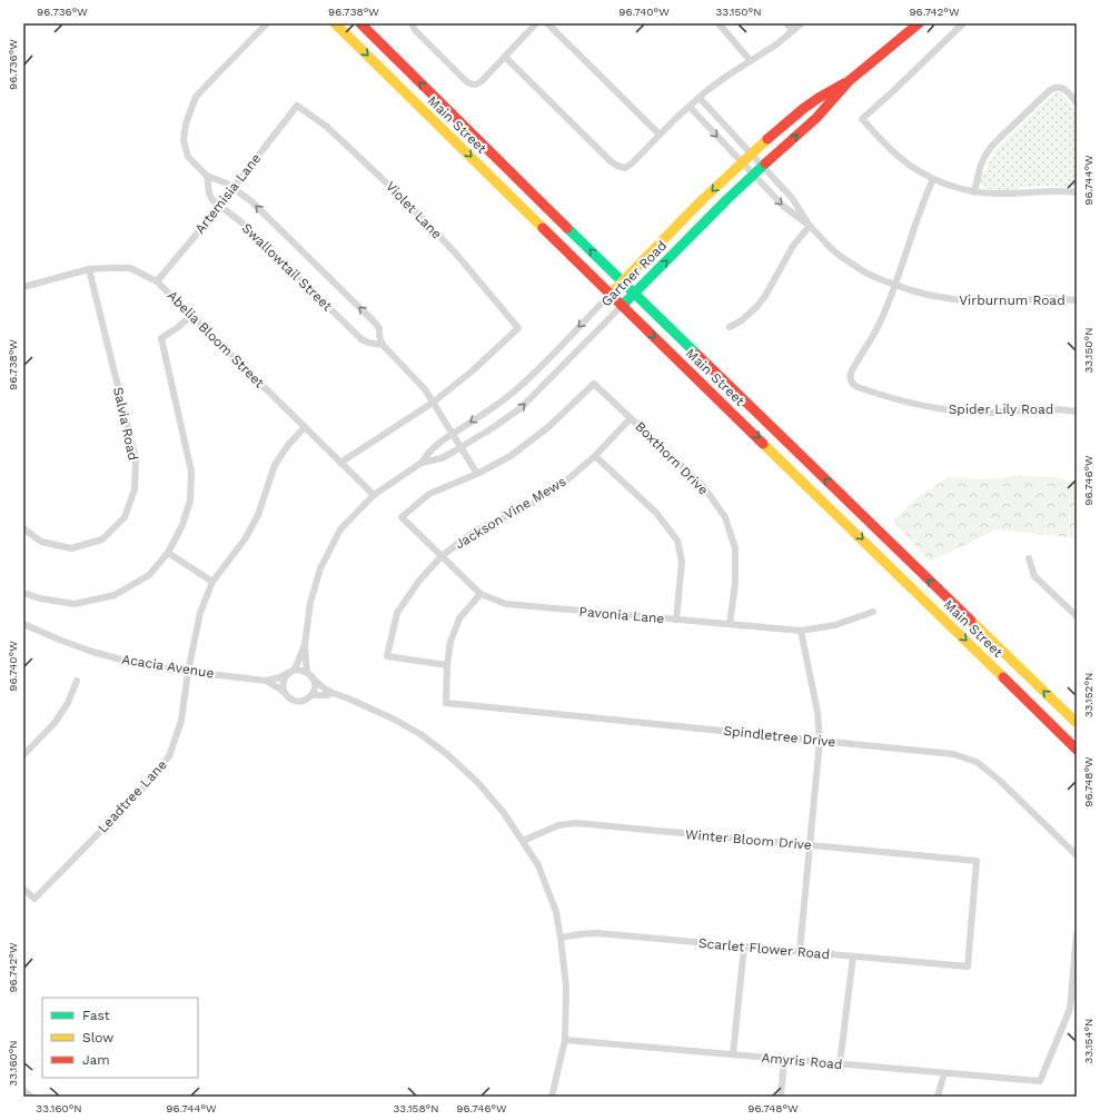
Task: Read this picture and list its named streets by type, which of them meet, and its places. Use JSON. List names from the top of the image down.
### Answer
{
  "streets": {
    "main road": ["Main Street", "Gartner Road"],
    "street": [
      "Artemisia Lane",
      "Violet Lane",
      "Swallowtail Street",
      "Virburnum Road",
      "Abelia Bloom Street",
      "Spider Lily Road",
      "Salvia Road",
      "Boxthorn Drive",
      "Jackson Vine Mews",
      "Pavonia Lane",
      "Acacia Avenue",
      "Spindletree Drive",
      "Leadtree Lane",
      "Winter Bloom Drive",
      "Scarlet Flower Road",
      "Amyris Road"
    ]
  },
  "crossings": [
    ["Main Street", "Gartner Road"],
    ["Artemisia Lane", "Violet Lane"],
    ["Artemisia Lane", "Swallowtail Street"],
    ["Artemisia Lane", "Abelia Bloom Street"],
    ["Violet Lane", "Swallowtail Street"],
    ["Swallowtail Street", "Gartner Road"],
    ["Swallowtail Street", "Boxthorn Drive"],
    ["Swallowtail Street", "Pavonia Lane"],
    ["Gartner Road", "Virburnum Road"],
    ["Gartner Road", "Abelia Bloom Street"],
    ["Virburnum Road", "Spider Lily Road"],
    ["Abelia Bloom Street", "Salvia Road"],
    ["Abelia Bloom Street", "Leadtree Lane"],
    ["Boxthorn Drive", "Jackson Vine Mews"],
    ["Boxthorn Drive", "Pavonia Lane"],
    ["Jackson Vine Mews", "Pavonia Lane"],
    ["Jackson Vine Mews", "Spindletree Drive"],
    ["Acacia Avenue", "Leadtree Lane"],
    ["Winter Bloom Drive", "Scarlet Flower Road"]
  ],
  "legend": ["Fast", "Slow", "Jam"],
  "coordinates": [
    "96.736°W",
    "96.738°W",
    "96.740°W",
    "33.150°N",
    "96.742°W",
    "96.744°W",
    "96.746°W",
    "33.152°N",
    "96.748°W",
    "33.154°N",
    "33.160°N",
    "33.158°N"
  ]
}
